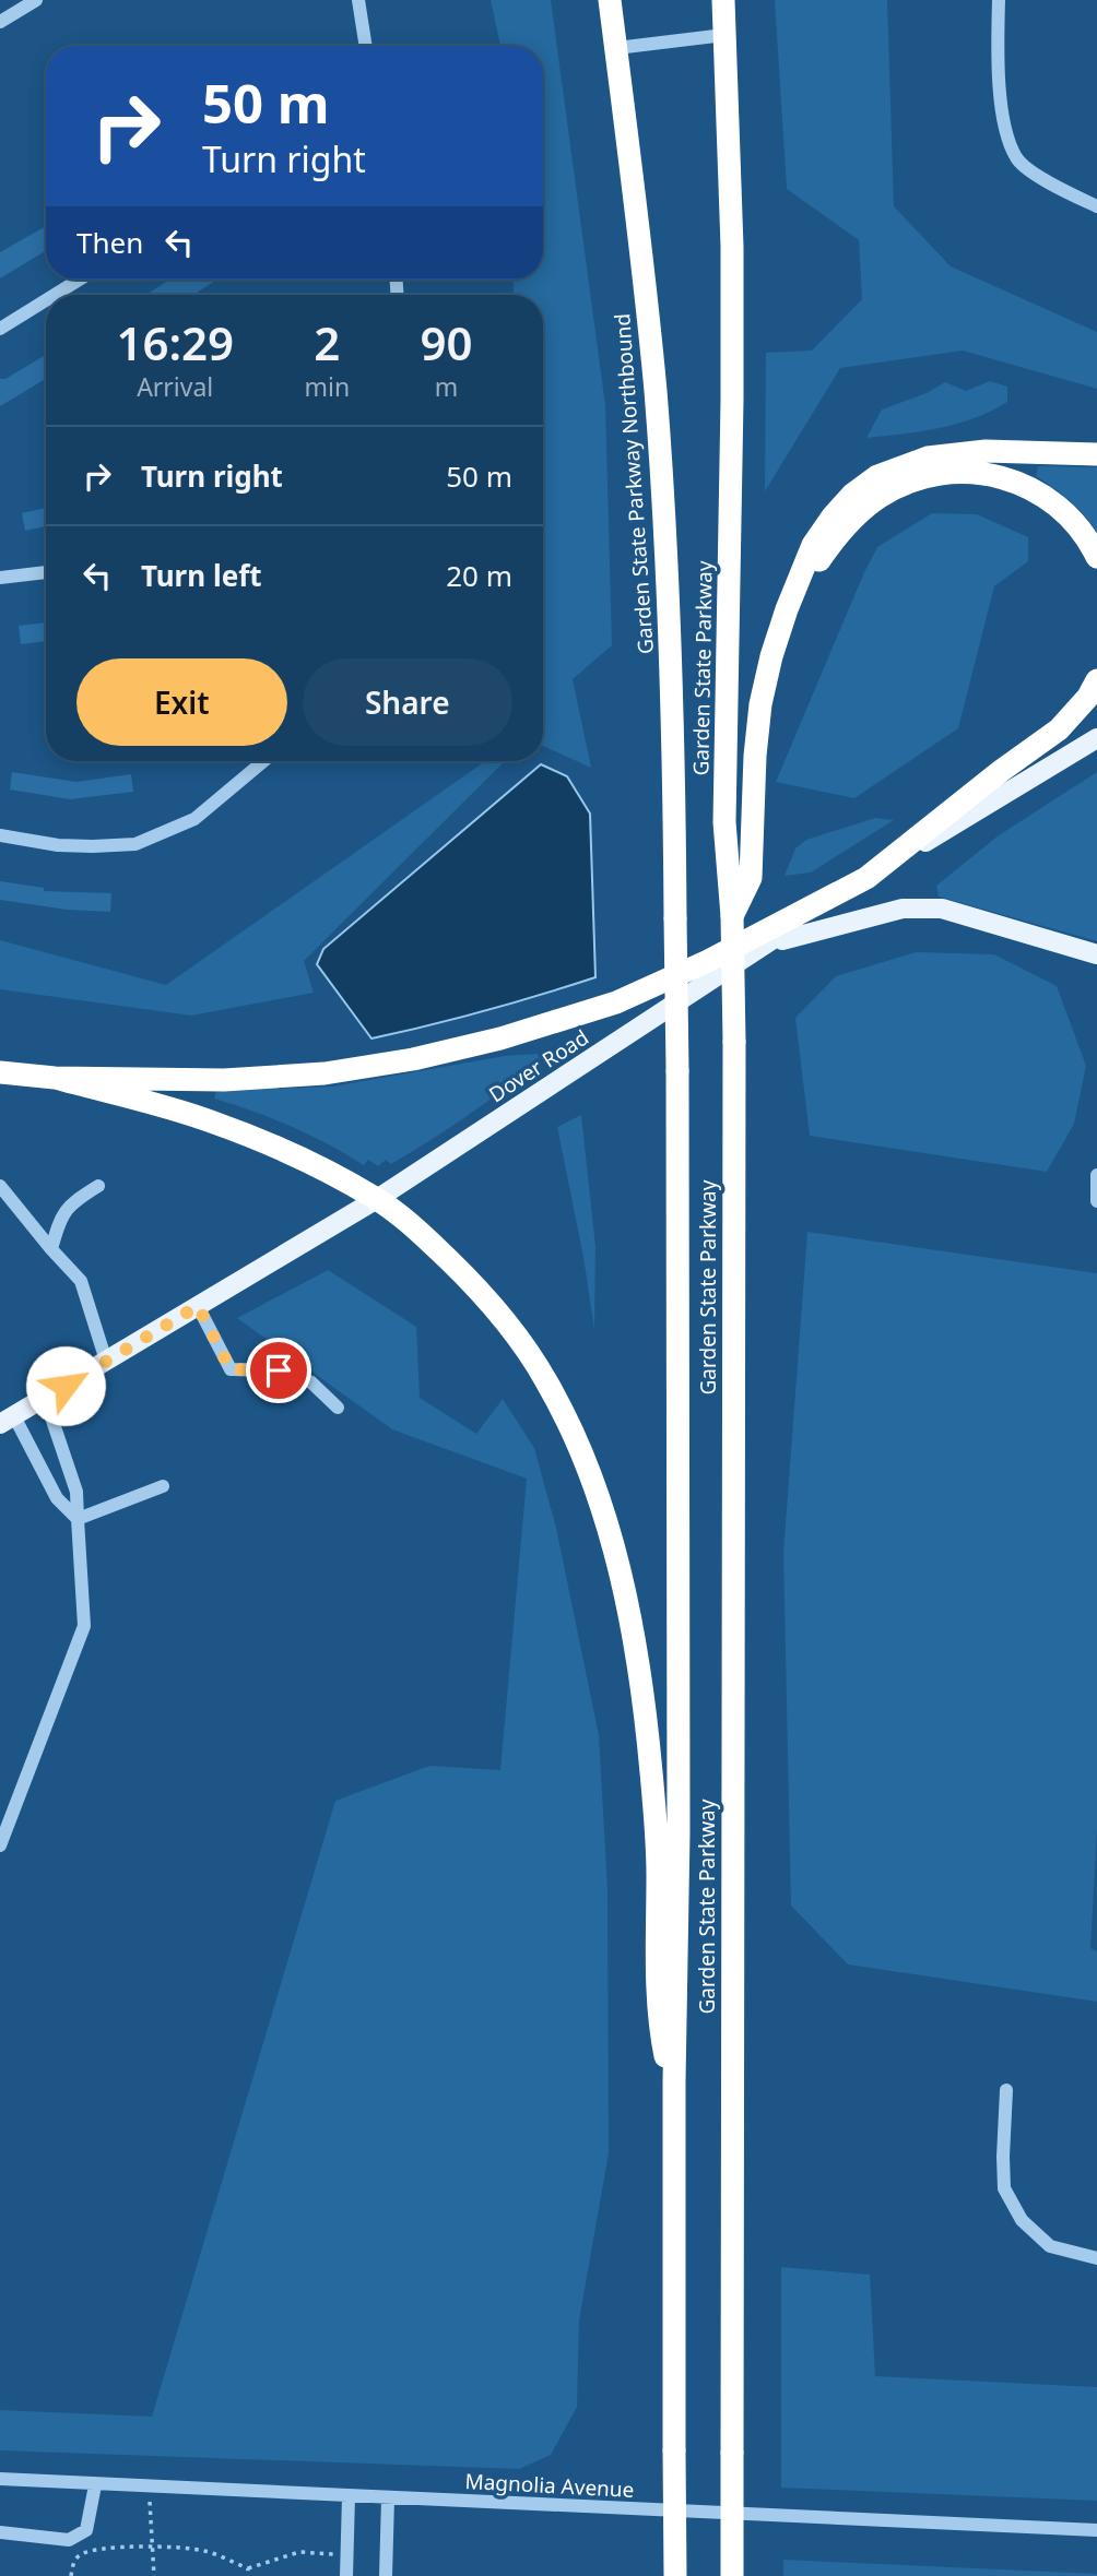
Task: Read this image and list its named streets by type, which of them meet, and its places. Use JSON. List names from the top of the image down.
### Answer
{
  "streets": {
    "highway": ["Garden State Parkway Northbound", "Garden State Parkway"],
    "main road": ["Dover Road"],
    "street": ["Magnolia Avenue"]
  },
  "crossings": [
    ["Garden State Parkway Northbound", "Garden State Parkway"]
  ],
  "page": {
    "turn": ["50 m", "Turn right"],
    "then": "Then",
    "eta": [
      "16:29",
      "Arrival",
      "2",
      "min",
      "90",
      "m"
    ],
    "list": [
      {
        "name": "Turn right",
        "value": "50 m"
      },
      {
        "name": "Turn left",
        "value": "20 m"
      }
    ],
    "buttons": ["Exit", "Share"]
  }
}
